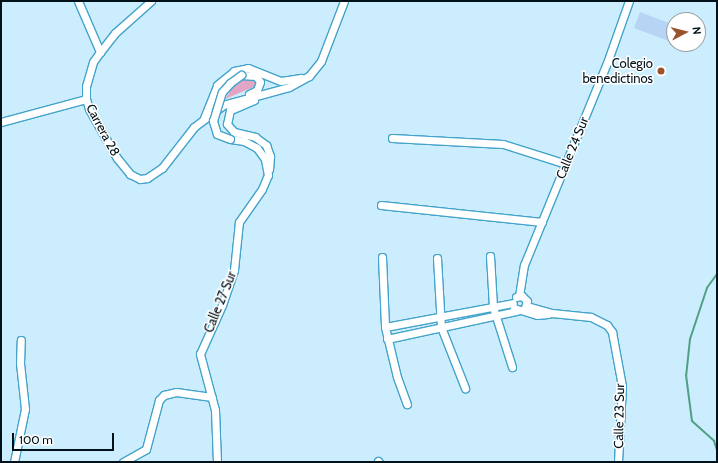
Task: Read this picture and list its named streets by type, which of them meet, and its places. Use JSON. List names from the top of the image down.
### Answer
{
  "streets": {
    "street": [
      "Carrera 28",
      "Calle 24 Sur",
      "Calle 27 Sur",
      "Calle 23 Sur"
    ]
  },
  "places": ["Colegio benedictinos"],
  "scale_bar": "100 m",
  "north": "right"
}
